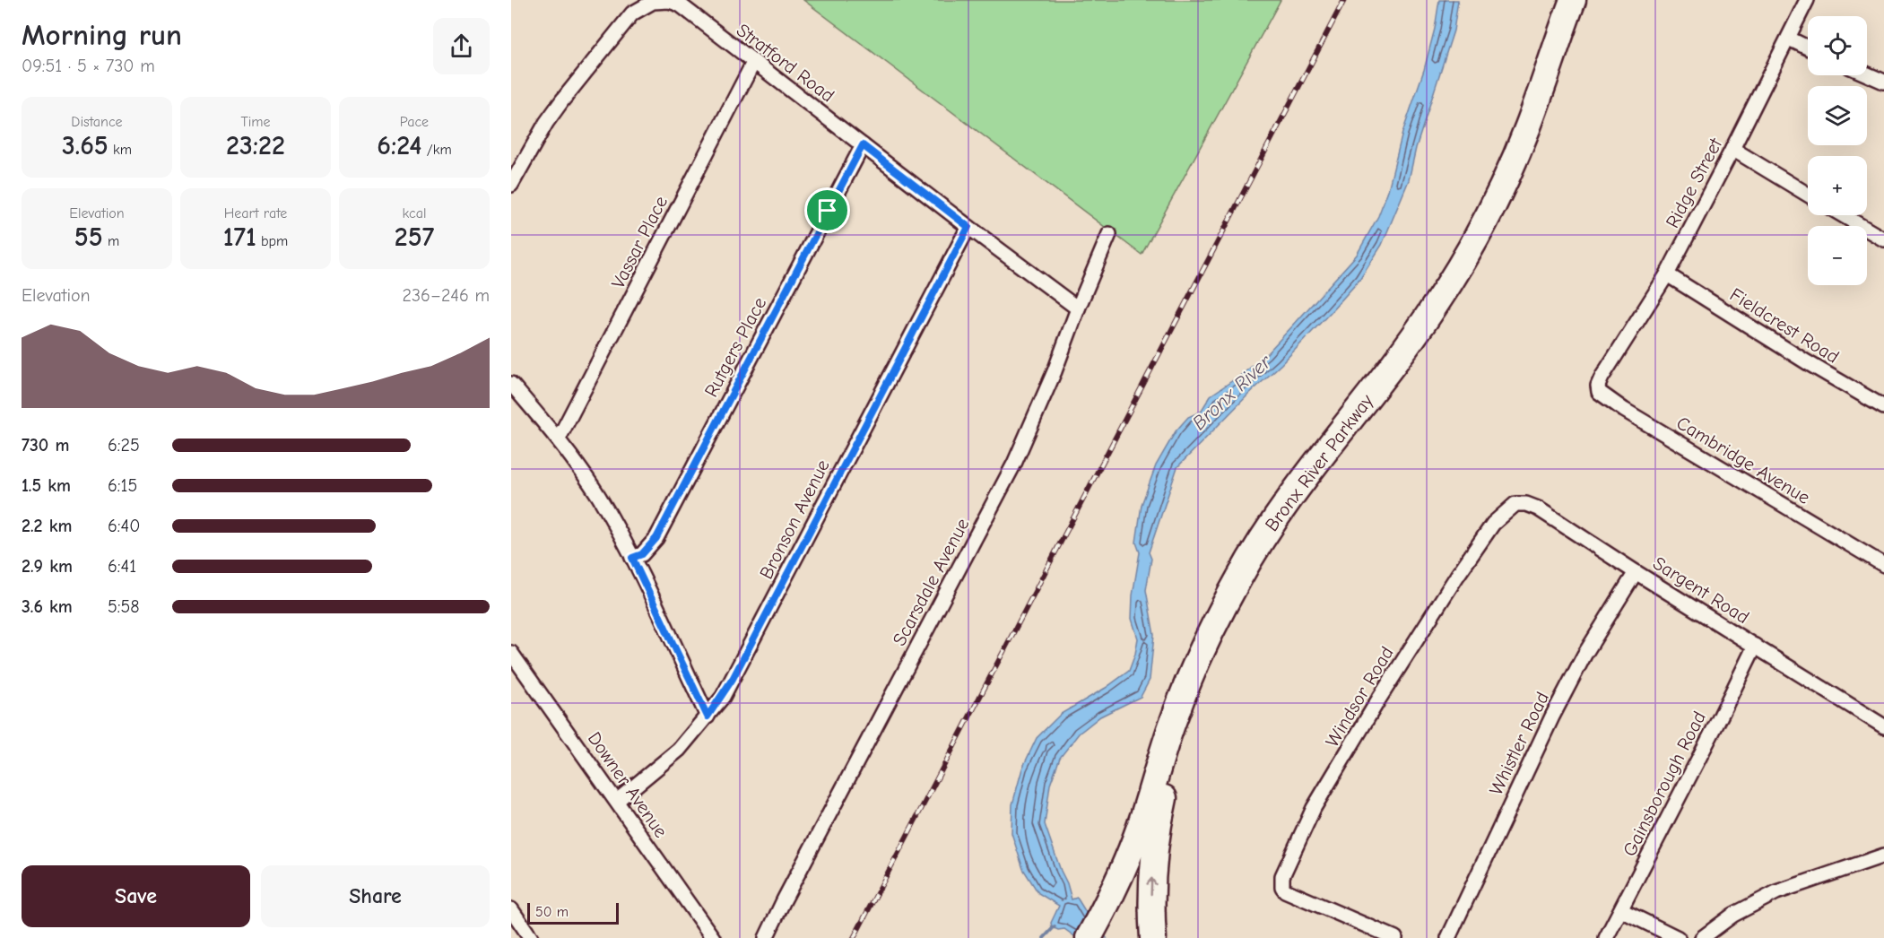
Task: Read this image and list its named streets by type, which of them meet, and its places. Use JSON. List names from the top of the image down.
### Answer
{
  "streets": {
    "highway": ["Bronx River Parkway"],
    "street": [
      "Stratford Road",
      "Ridge Street",
      "Vassar Place",
      "Fieldcrest Road",
      "Rutgers Place",
      "Cambridge Avenue",
      "Bronson Avenue",
      "Scarsdale Avenue",
      "Sargent Road",
      "Windsor Road",
      "Whistler Road",
      "Gainsborough Road",
      "Downer Avenue"
    ]
  },
  "crossings": [
    ["Stratford Road", "Vassar Place"],
    ["Stratford Road", "Rutgers Place"],
    ["Stratford Road", "Bronson Avenue"],
    ["Stratford Road", "Scarsdale Avenue"],
    ["Ridge Street", "Fieldcrest Road"],
    ["Ridge Street", "Cambridge Avenue"],
    ["Bronson Avenue", "Downer Avenue"],
    ["Sargent Road", "Windsor Road"],
    ["Sargent Road", "Whistler Road"],
    ["Sargent Road", "Gainsborough Road"]
  ],
  "water": ["Bronx River"],
  "scale_bar": "50 m",
  "page": {
    "heading": ["Morning run", "09:51 · 5 × 730 m"],
    "map_buttons": ["+", "−"],
    "stats": [
      ["Distance", "3.65 km"],
      ["Time", "23:22"],
      ["Pace", "6:24 /km"],
      ["Elevation", "55 m"],
      ["Heart rate", "171 bpm"],
      ["kcal", "257"]
    ],
    "chart": ["Elevation", "236–246 m"],
    "list": [
      {
        "name": "730 m",
        "note": "6:25"
      },
      {
        "name": "1.5 km",
        "note": "6:15"
      },
      {
        "name": "2.2 km",
        "note": "6:40"
      },
      {
        "name": "2.9 km",
        "note": "6:41"
      },
      {
        "name": "3.6 km",
        "note": "5:58"
      }
    ],
    "buttons": ["Save", "Share"],
    "scale": "50 m"
  }
}
